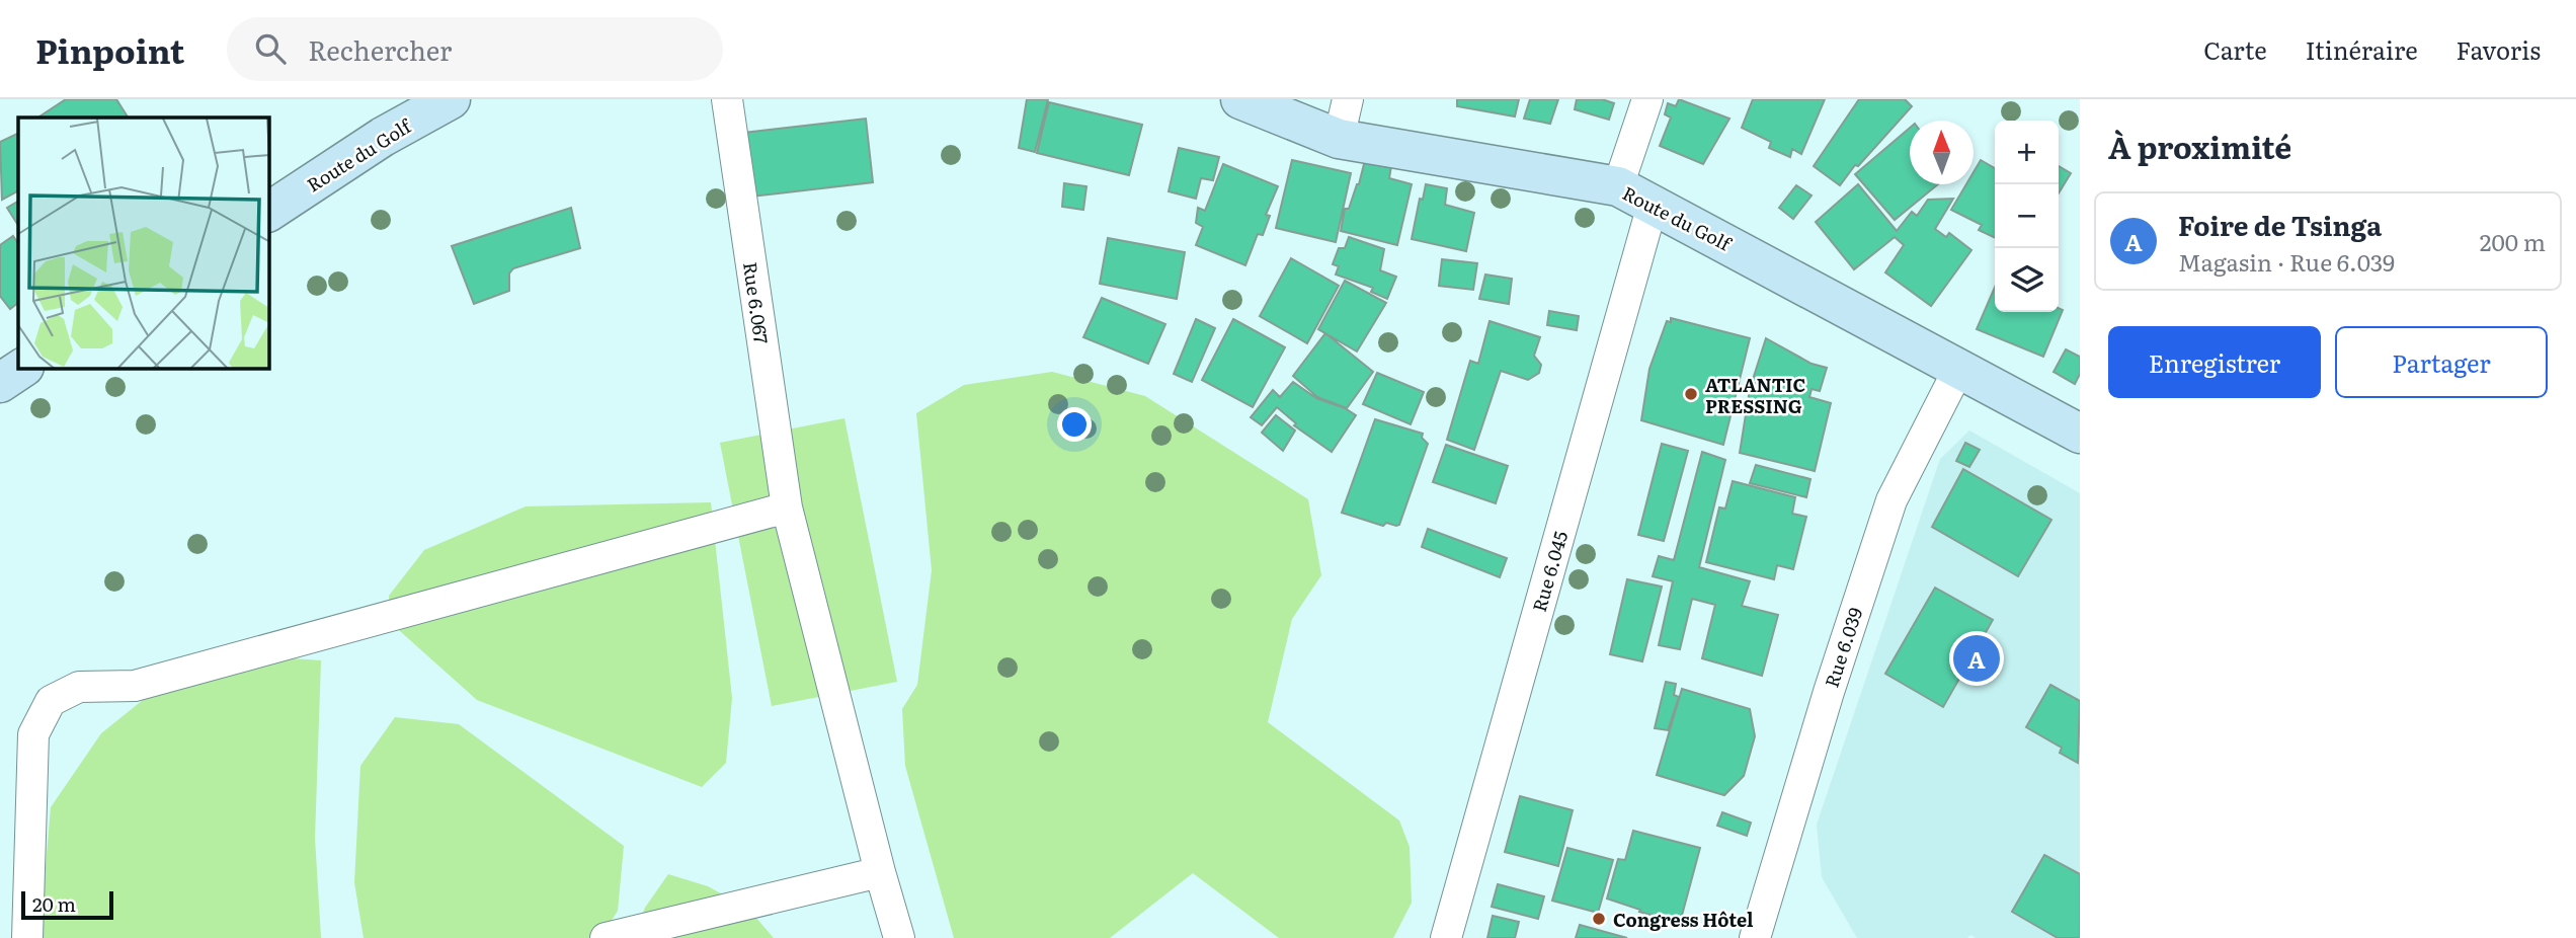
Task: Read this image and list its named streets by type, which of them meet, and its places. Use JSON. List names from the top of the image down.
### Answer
{
  "streets": {
    "main road": ["Route du Golf"],
    "street": ["Rue 6.067", "Rue 6.045", "Rue 6.039"]
  },
  "crossings": [
    ["Route du Golf", "Rue 6.045"],
    ["Route du Golf", "Rue 6.039"]
  ],
  "places": ["ATLANTIC PRESSING", "Congress Hôtel"],
  "scale_bar": "20 m",
  "north": "top",
  "page": {
    "header": "Pinpoint",
    "search": "Rechercher",
    "nav": ["Carte", "Itinéraire", "Favoris"],
    "heading": "À proximité",
    "map_buttons": ["+", "−"],
    "list": [
      {
        "mark": "A",
        "name": "Foire de Tsinga",
        "note": "Magasin · Rue 6.039",
        "value": "200 m"
      }
    ],
    "buttons": ["Enregistrer", "Partager"],
    "pins": "A",
    "scale": "20 m"
  }
}
